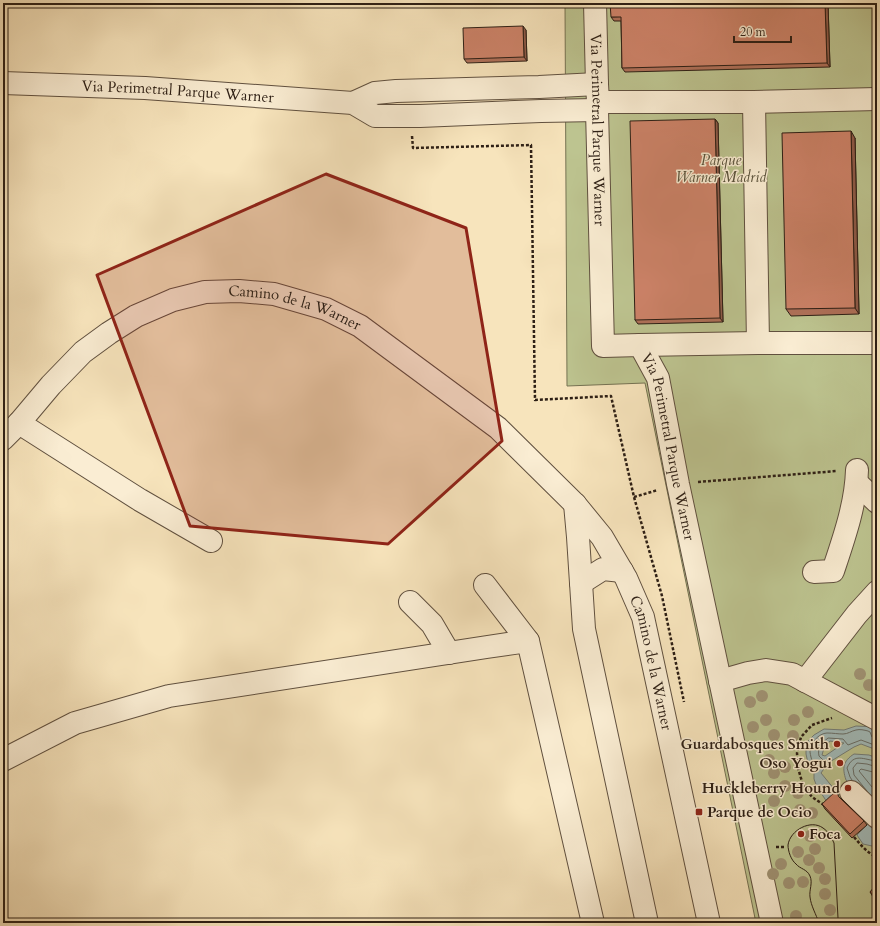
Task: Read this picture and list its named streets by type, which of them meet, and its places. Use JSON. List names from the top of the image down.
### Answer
{
  "streets": {
    "street": ["Via Perimetral Parque Warner", "Camino de la Warner"]
  },
  "parks": ["Parque Warner Madrid"],
  "places": {
    "other": [
      "Guardabosques Smith",
      "Oso Yogui",
      "Huckleberry Hound",
      "Foca"
    ],
    "transit": ["Parque de Ocio"]
  },
  "scale_bar": "20 m"
}
